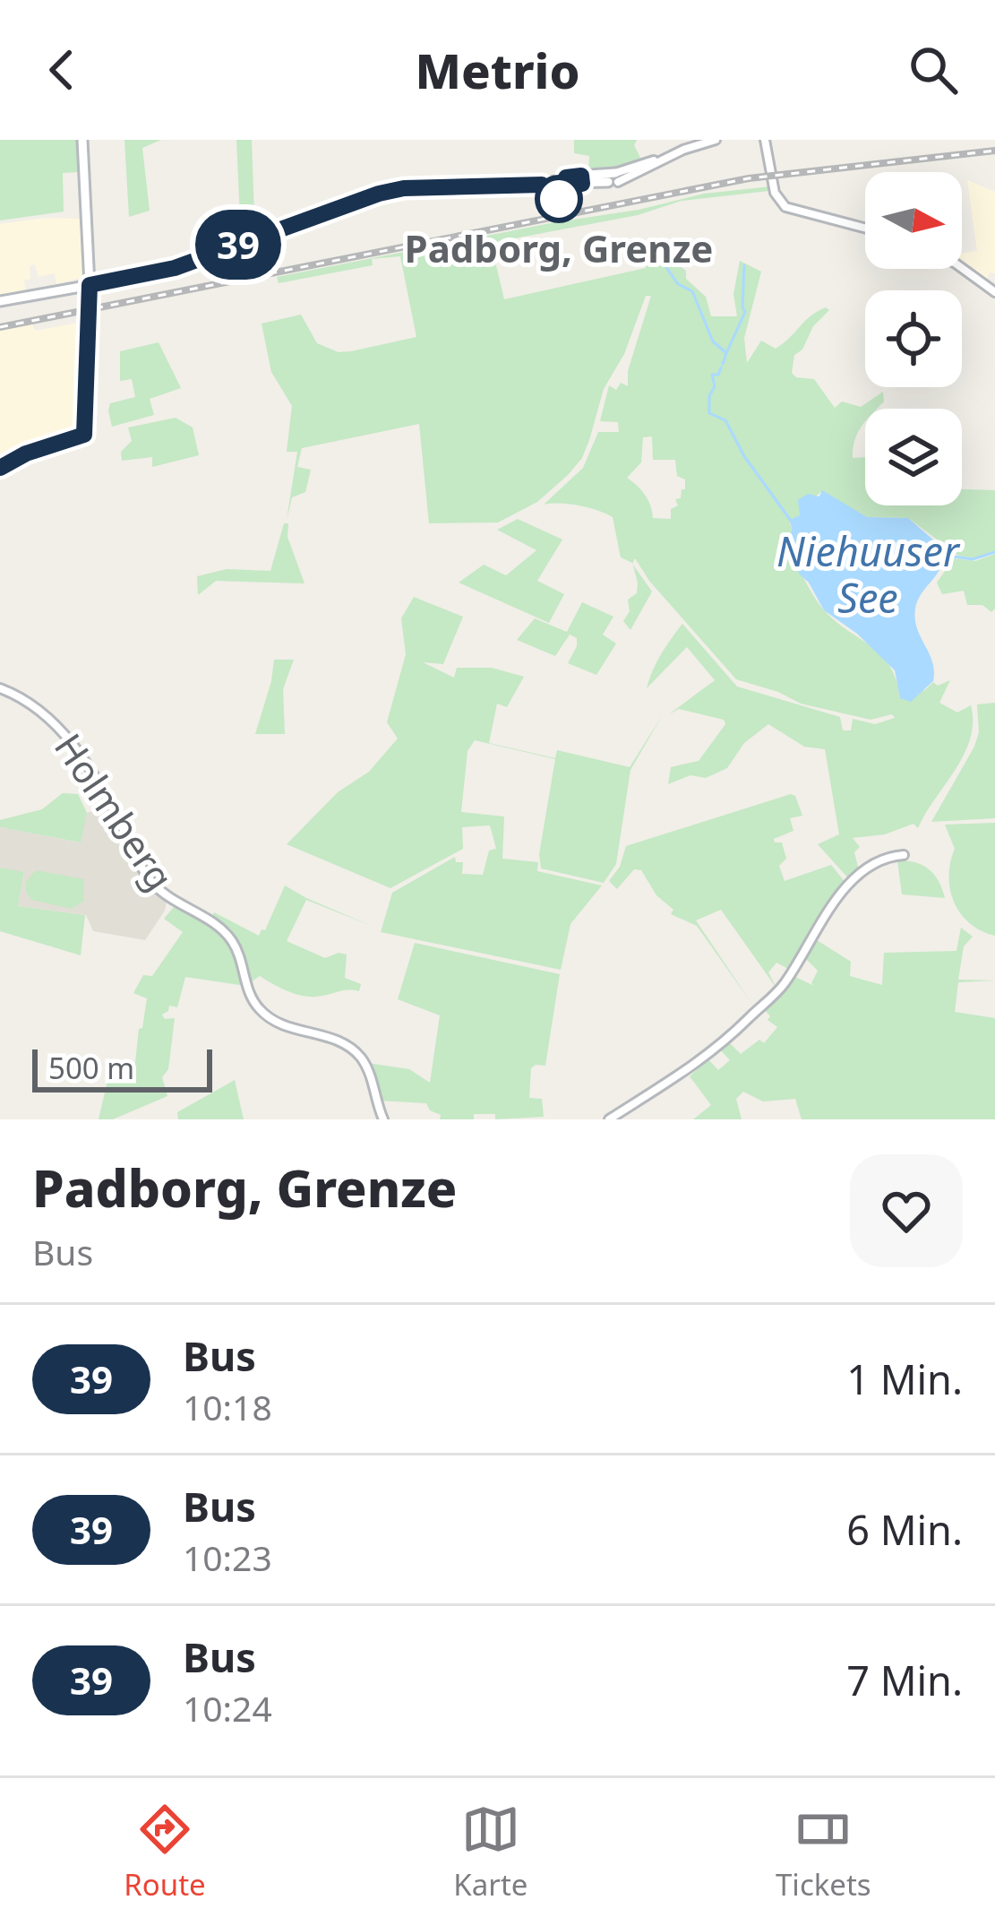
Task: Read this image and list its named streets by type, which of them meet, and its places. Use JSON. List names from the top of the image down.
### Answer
{
  "streets": {
    "street": ["Holmberg"]
  },
  "water": ["Niehuuser See"],
  "places": ["Padborg, Grenze"],
  "lines": ["bus line 39"],
  "scale_bar": "500 m",
  "north": "right",
  "page": {
    "header": "Metrio",
    "on_map": "39",
    "scale": "500 m",
    "heading": ["Padborg, Grenze", "Bus"],
    "list": [
      {
        "mark": "39",
        "name": "Bus",
        "note": "10:18",
        "value": "1 Min."
      },
      {
        "mark": "39",
        "name": "Bus",
        "note": "10:23",
        "value": "6 Min."
      },
      {
        "mark": "39",
        "name": "Bus",
        "note": "10:24",
        "value": "7 Min."
      }
    ],
    "tabs": ["Route", "Karte", "Tickets"]
  }
}
